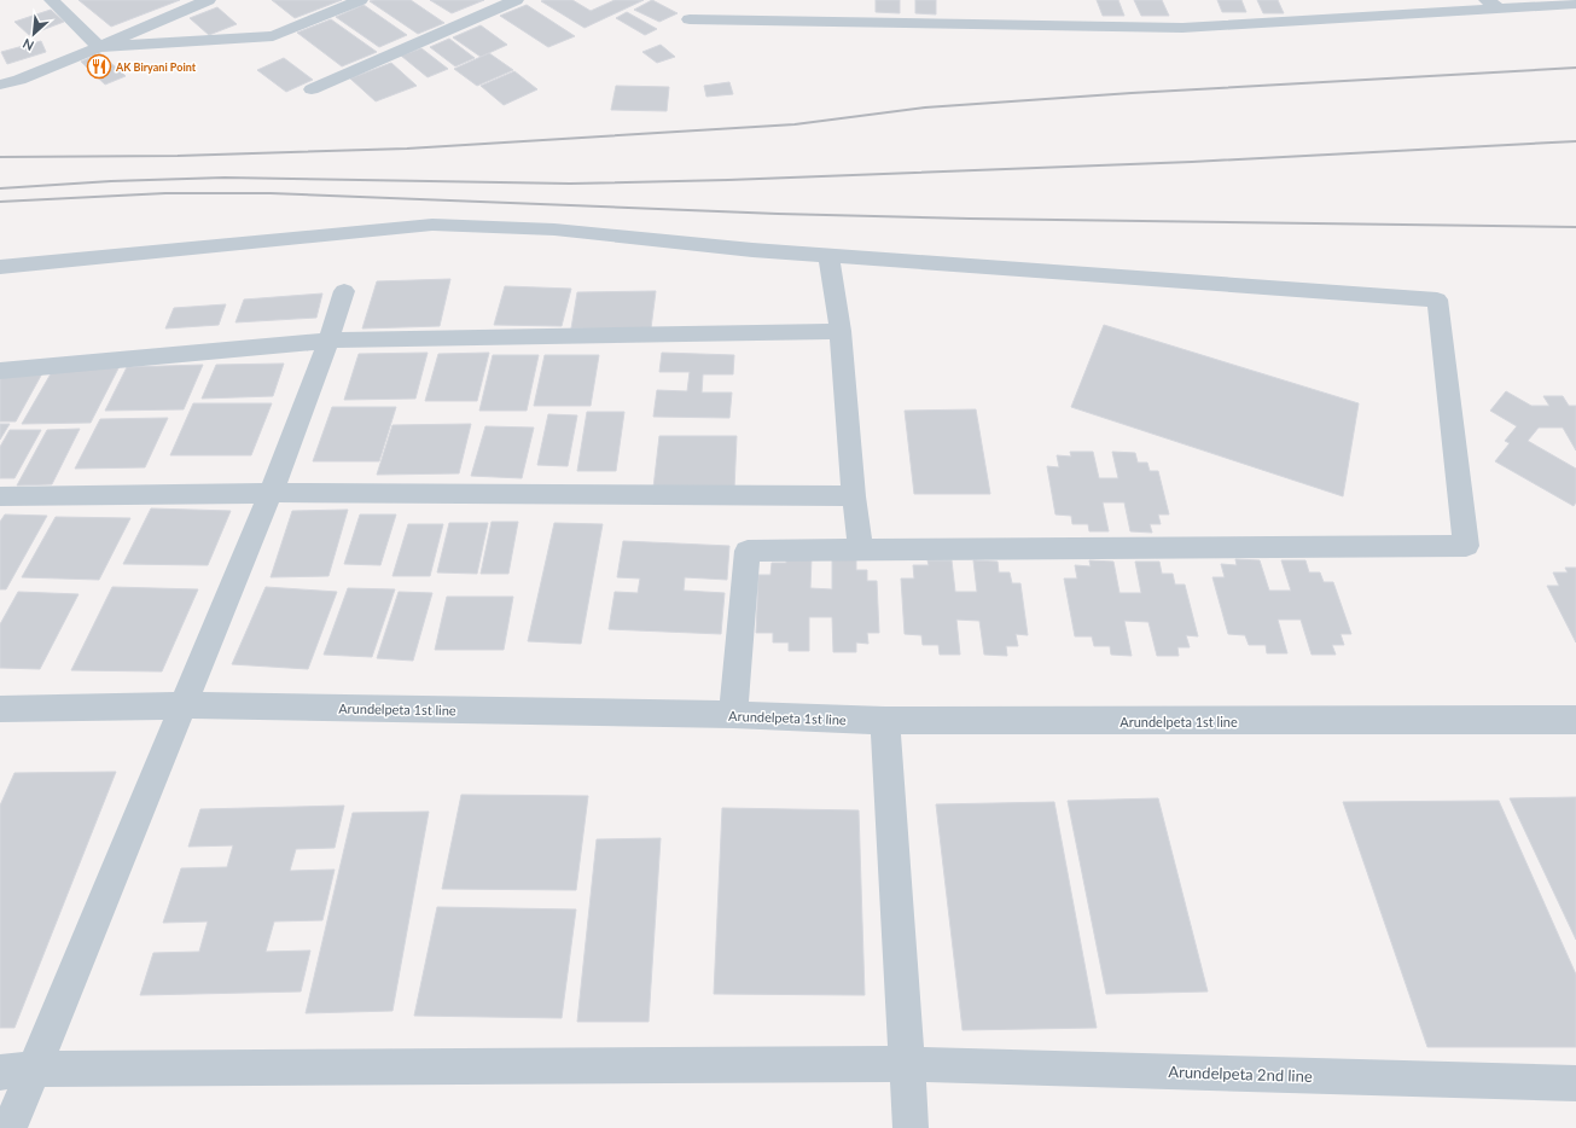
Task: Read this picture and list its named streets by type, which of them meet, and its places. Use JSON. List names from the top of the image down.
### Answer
{
  "streets": {
    "street": ["Arundelpeta 1st line", "Arundelpeta 2nd line"]
  },
  "places": {
    "restaurant": ["AK Biryani Point"]
  },
  "north": "bottom left"
}
